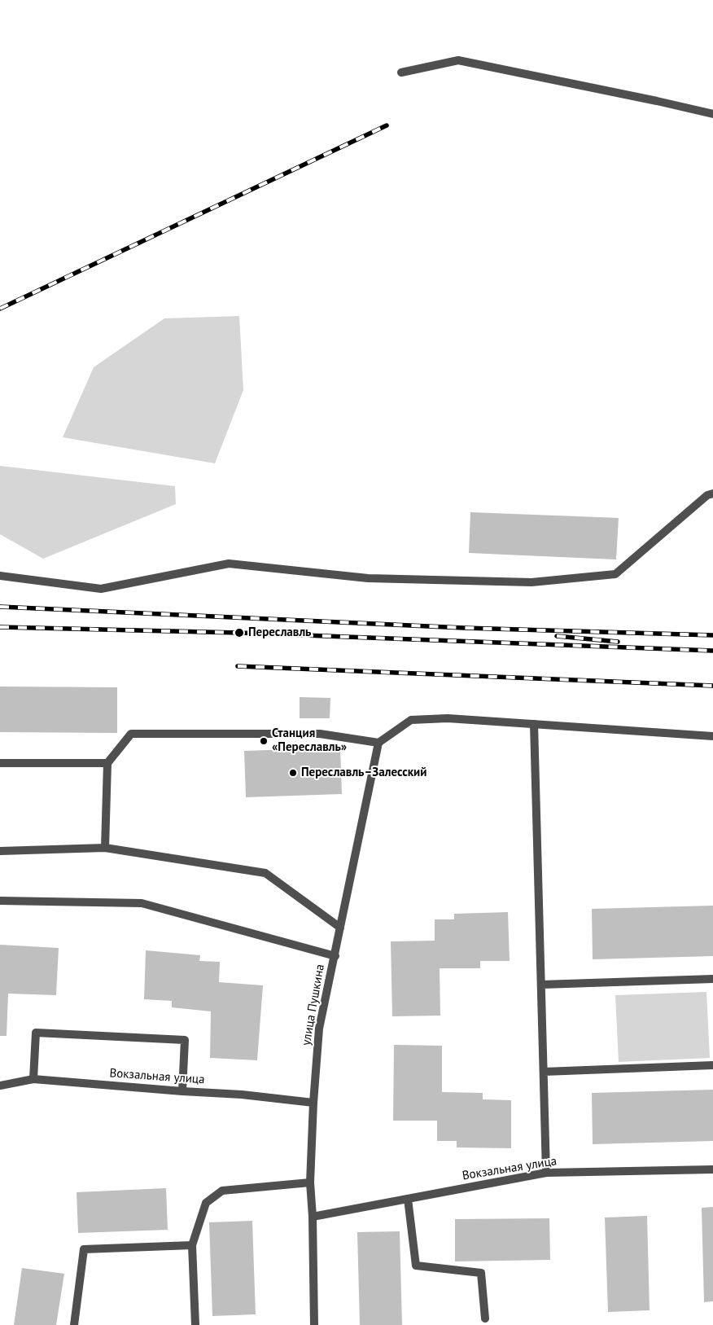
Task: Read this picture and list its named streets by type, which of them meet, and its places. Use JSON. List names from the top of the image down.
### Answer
{
  "streets": {
    "street": ["улица Пушкина", "Вокзальная улица"]
  },
  "crossings": [
    ["улица Пушкина", "Вокзальная улица"]
  ],
  "places": ["Переславль", "Станция «Переславль»", "Переславль–Залесский"]
}
